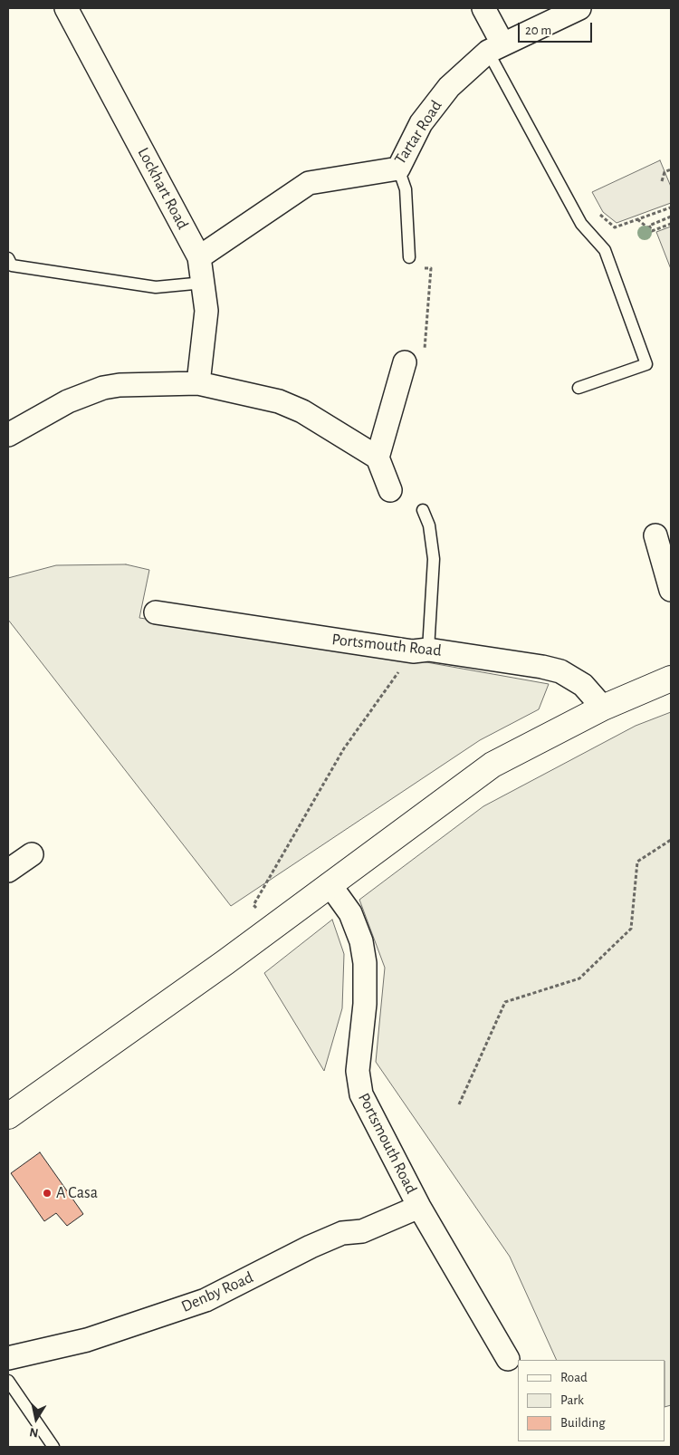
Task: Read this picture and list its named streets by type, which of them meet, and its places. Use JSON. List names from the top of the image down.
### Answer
{
  "streets": {
    "street": [
      "Tartar Road",
      "Lockhart Road",
      "Portsmouth Road",
      "Denby Road"
    ]
  },
  "crossings": [
    ["Tartar Road", "Lockhart Road"],
    ["Portsmouth Road", "Denby Road"]
  ],
  "places": ["A Casa"],
  "legend": ["Road", "Park", "Building"],
  "scale_bar": "20 m",
  "north": "bottom"
}
